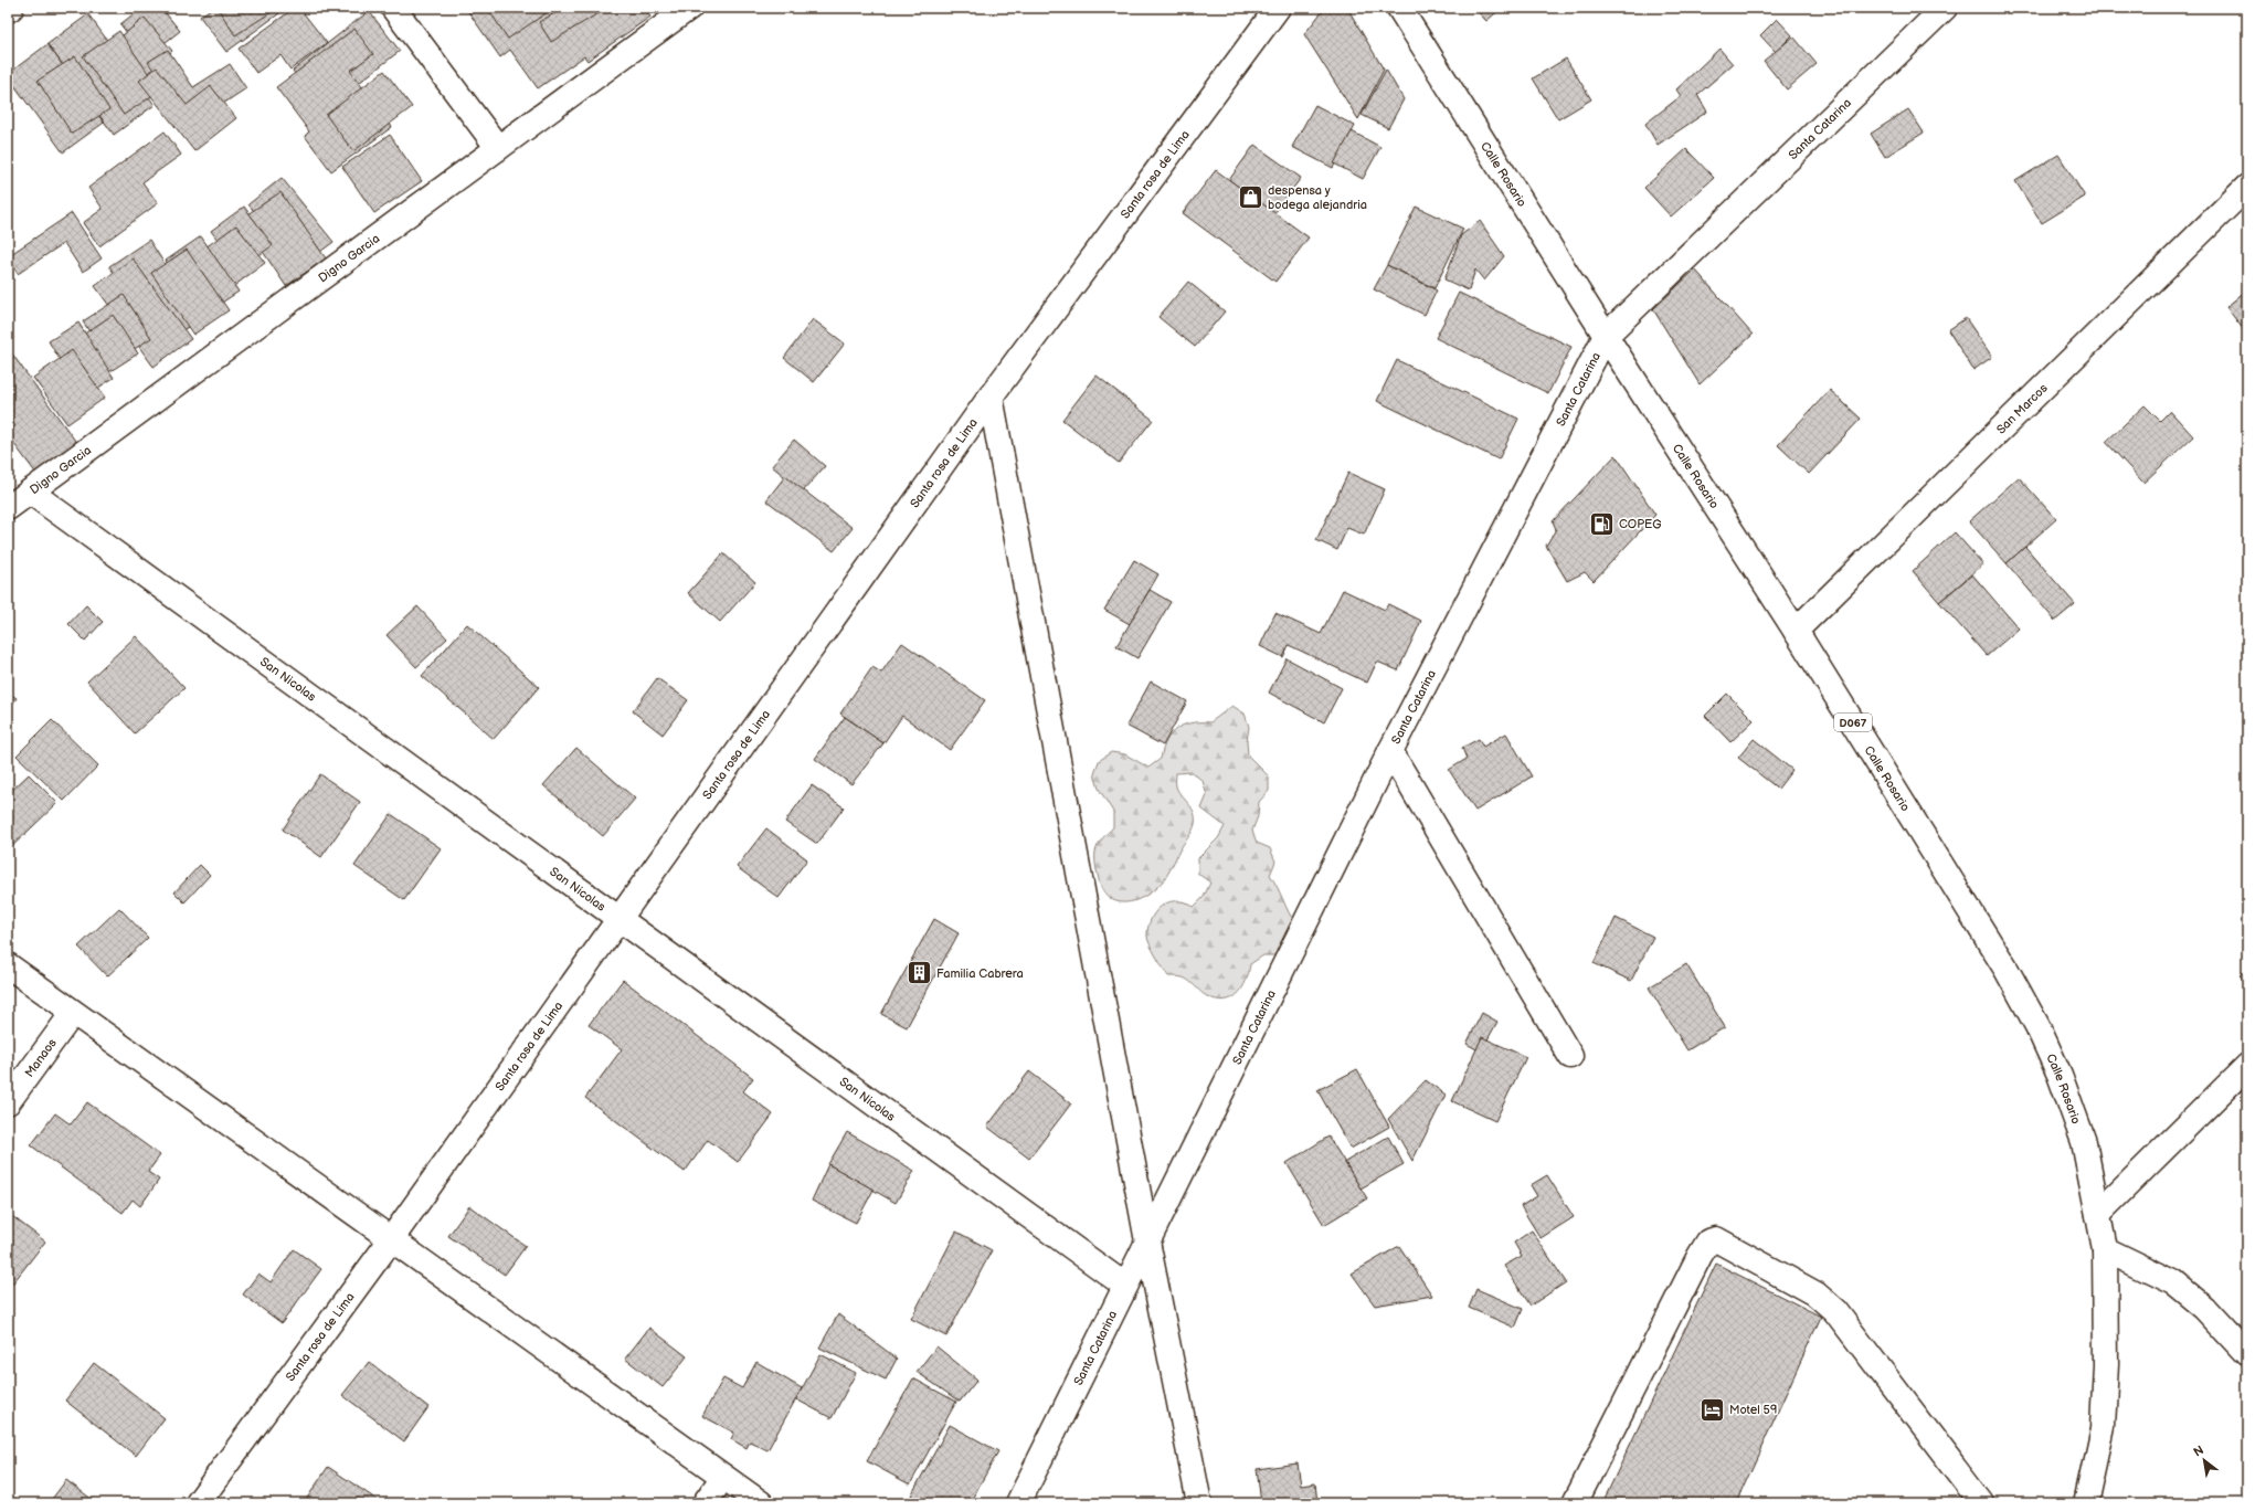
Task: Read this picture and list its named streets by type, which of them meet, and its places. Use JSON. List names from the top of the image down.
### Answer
{
  "streets": {
    "street": [
      "Santa Catarina",
      "Santa rosa de Lima",
      "Calle Rosario",
      "Digno Garcia",
      "San Marcos",
      "San Nicolas",
      "D067",
      "Manaos"
    ]
  },
  "crossings": [
    ["Santa Catarina", "Calle Rosario"],
    ["Santa Catarina", "San Nicolas"],
    ["Santa rosa de Lima", "San Nicolas"],
    ["Calle Rosario", "San Marcos"],
    ["Digno Garcia", "San Nicolas"]
  ],
  "places": {
    "shop": ["despensa y bodega alejandria"],
    "fuel station": ["COPEG"],
    "building": ["Familia Cabrera"],
    "hotel": ["Motel 59"]
  },
  "north": "top left"
}
